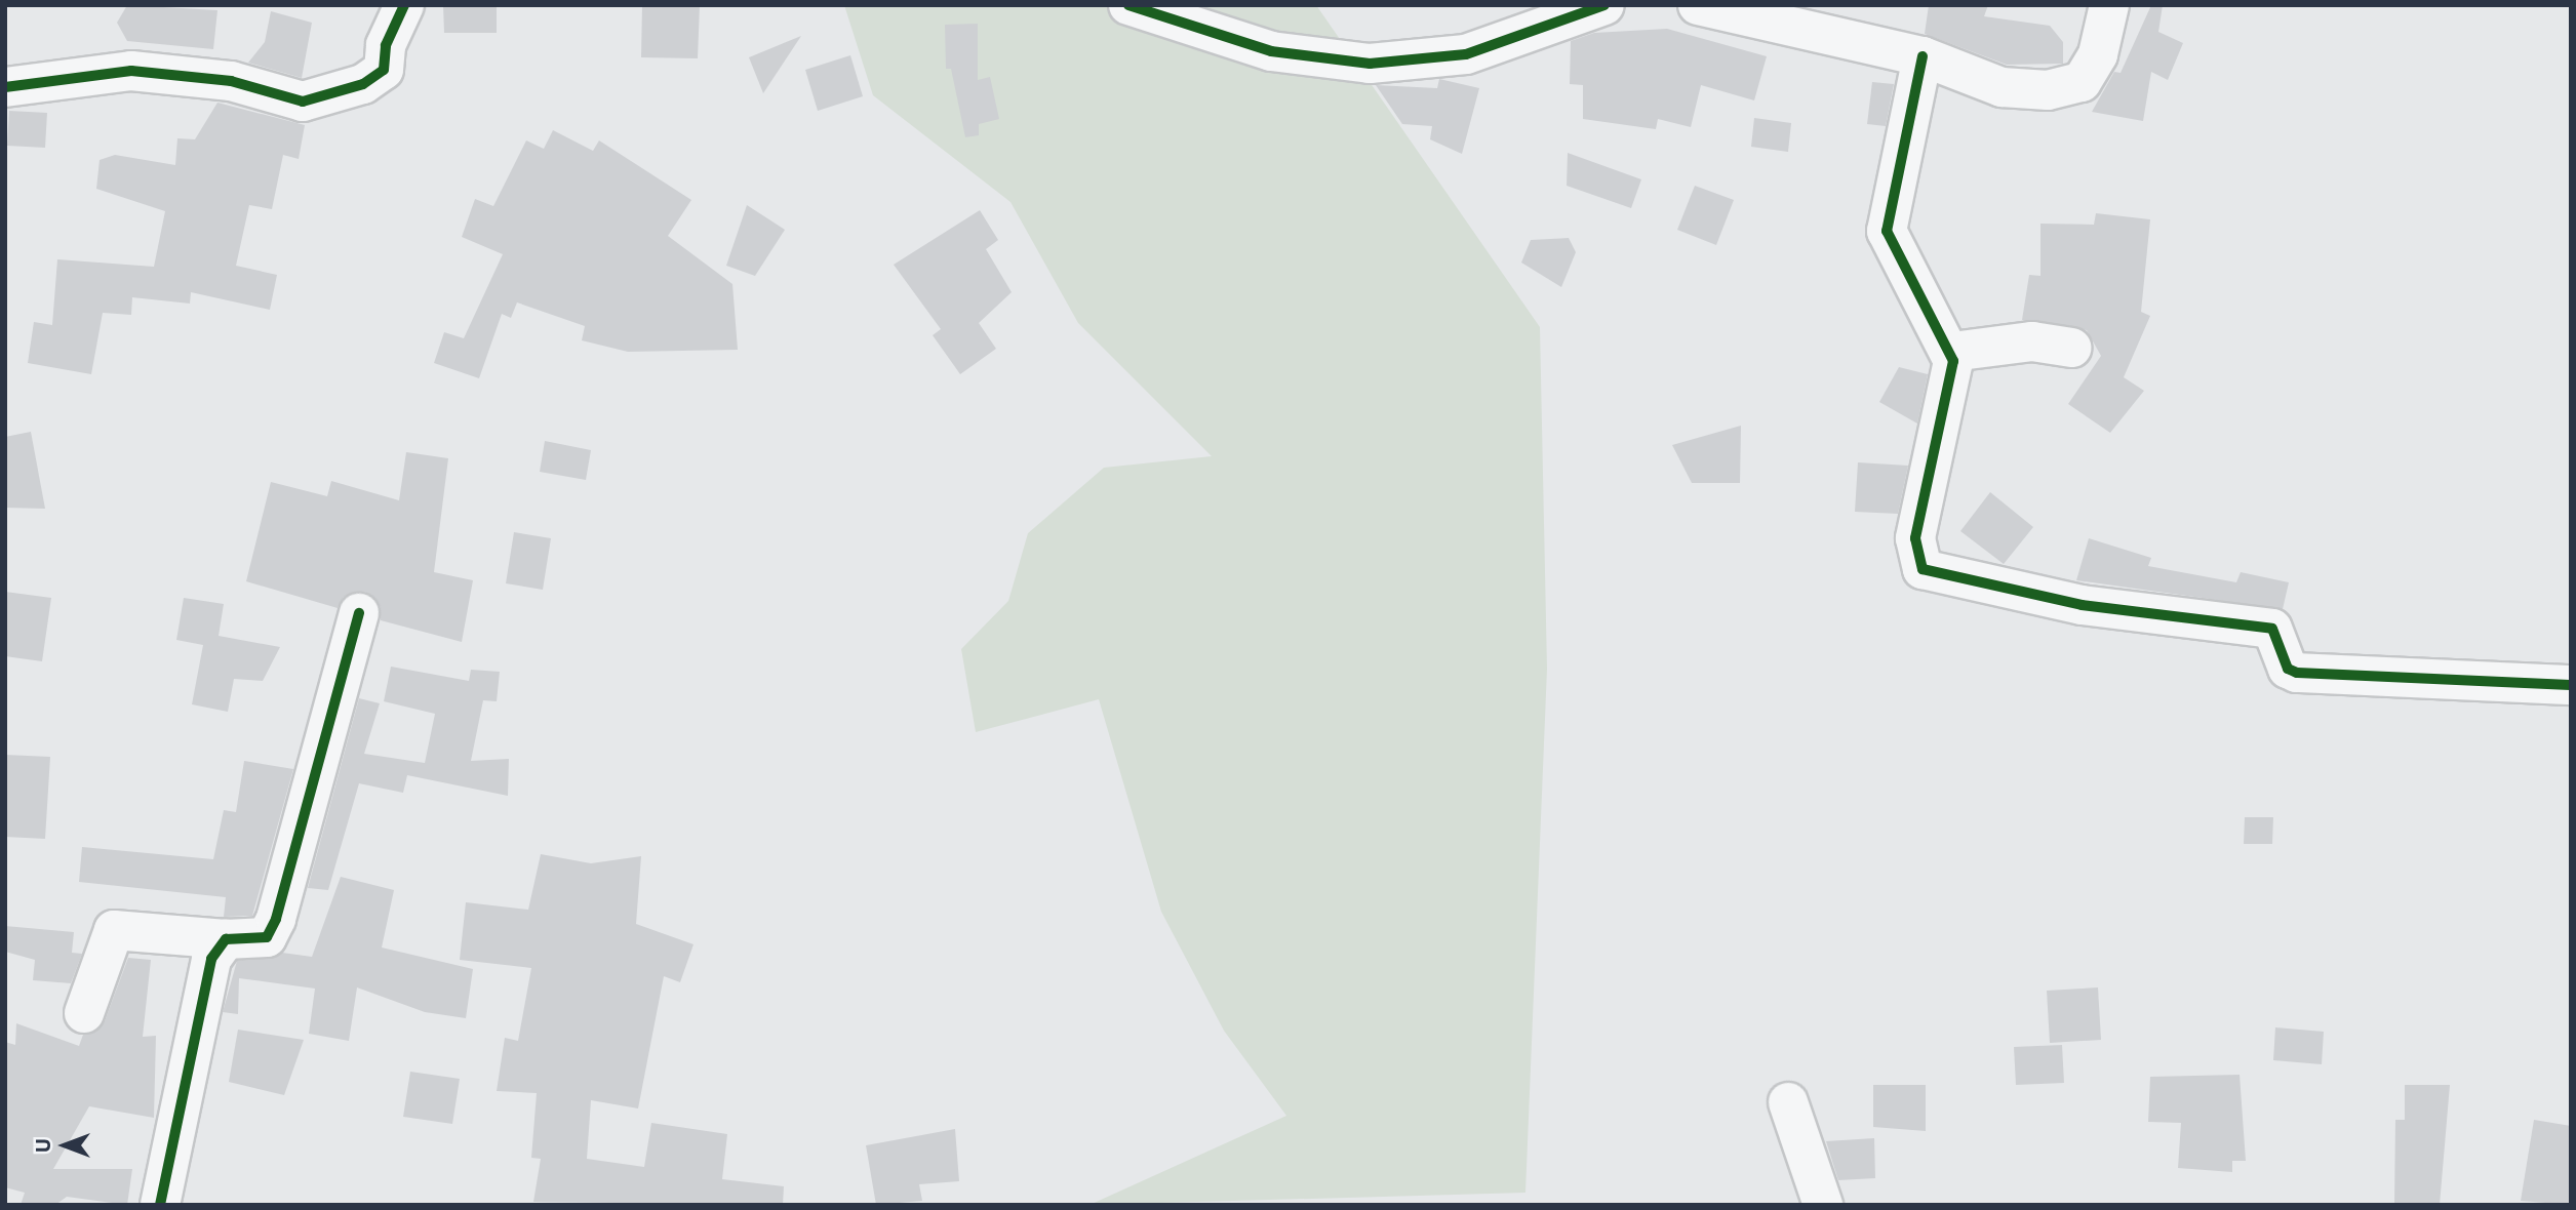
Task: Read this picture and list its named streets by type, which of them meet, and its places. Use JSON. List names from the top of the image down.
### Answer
{
  "north": "left"
}
